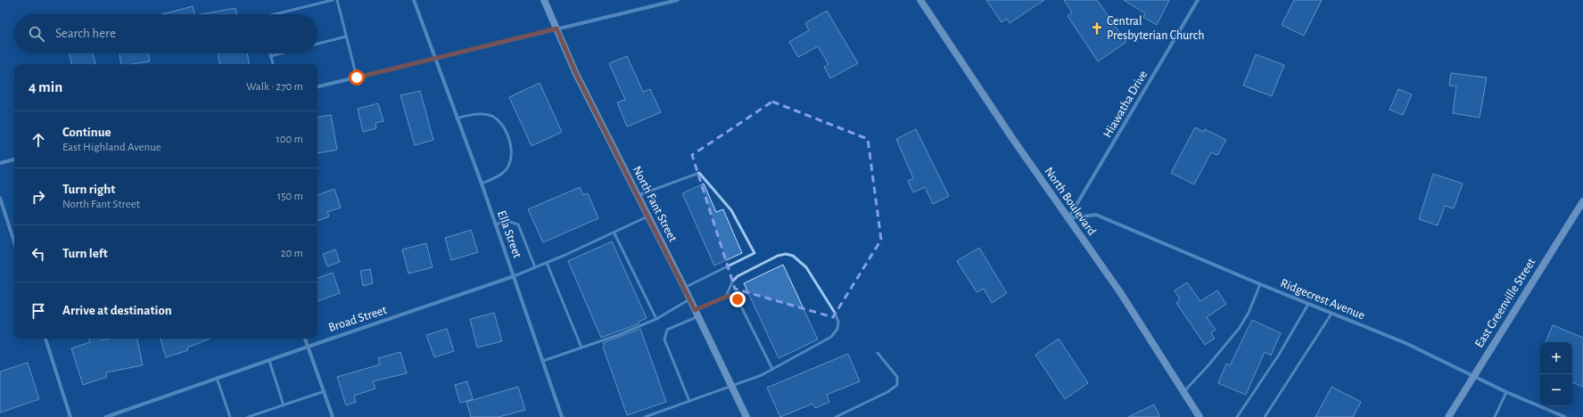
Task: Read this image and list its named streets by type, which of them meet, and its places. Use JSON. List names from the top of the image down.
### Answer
{
  "streets": {
    "main road": ["North Boulevard", "North Fant Street", "East Greenville Street"],
    "street": [
      "Hiawatha Drive",
      "Ella Street",
      "Ridgecrest Avenue",
      "Broad Street"
    ]
  },
  "crossings": [
    ["Hiawatha Drive", "North Boulevard"],
    ["Hiawatha Drive", "Ridgecrest Avenue"],
    ["North Boulevard", "Ridgecrest Avenue"],
    ["Ella Street", "Broad Street"],
    ["Ridgecrest Avenue", "East Greenville Street"]
  ],
  "places": {
    "church": ["Central Presbyterian Church"]
  },
  "page": {
    "search": "Search here",
    "heading": ["4 min", "Walk · 270 m"],
    "list": [
      ["Continue", "East Highland Avenue", "100 m"],
      ["Turn right", "North Fant Street", "150 m"],
      ["Turn left", "20 m"],
      "Arrive at destination"
    ],
    "map_buttons": ["+", "−"]
  }
}
